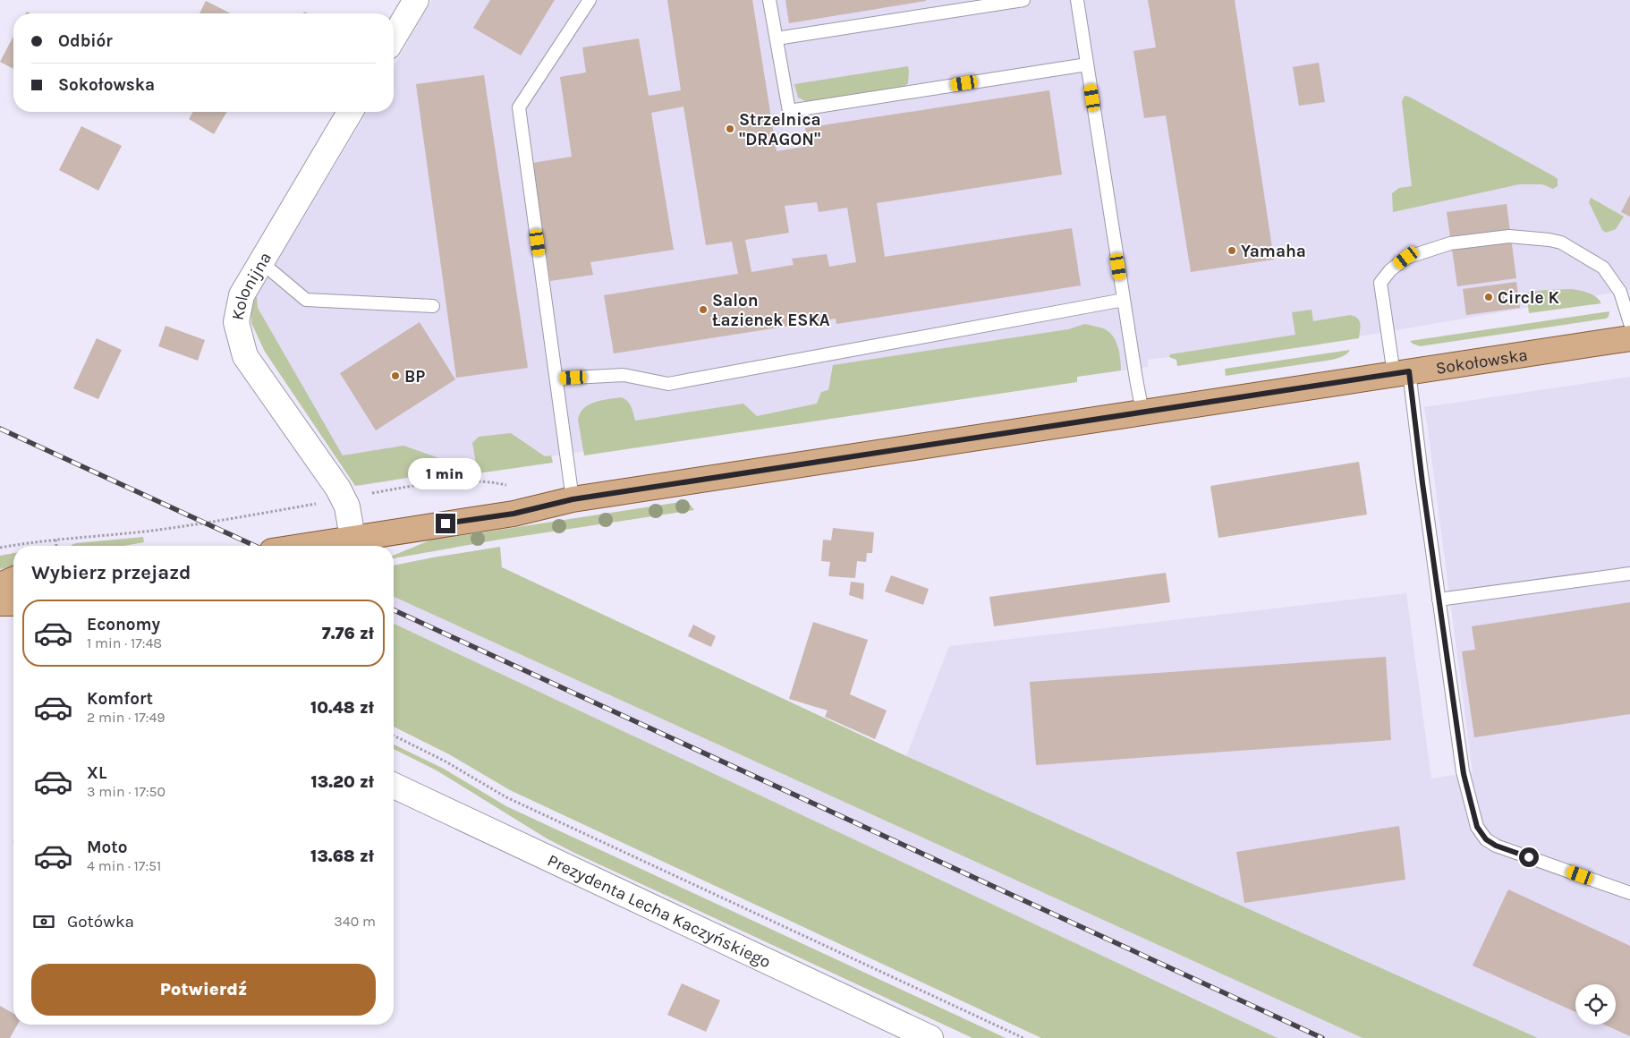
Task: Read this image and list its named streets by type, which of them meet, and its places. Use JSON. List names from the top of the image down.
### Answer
{
  "streets": {
    "main road": ["Kolonijna", "Sokołowska", "Prezydenta Lecha Kaczyńskiego"]
  },
  "crossings": [
    ["Kolonijna", "Sokołowska"]
  ],
  "places": [
    "Strzelnica \"DRAGON\"",
    "Yamaha",
    "Circle K",
    "Salon Łazienek ESKA",
    "BP"
  ],
  "page": {
    "banner": ["Odbiór", "Sokołowska"],
    "bubble": "1 min",
    "heading": "Wybierz przejazd",
    "list": [
      {
        "name": "Economy",
        "note": "1 min · 17:48",
        "value": "7.76 zł"
      },
      {
        "name": "Komfort",
        "note": "2 min · 17:49",
        "value": "10.48 zł"
      },
      {
        "name": "XL",
        "note": "3 min · 17:50",
        "value": "13.20 zł"
      },
      {
        "name": "Moto",
        "note": "4 min · 17:51",
        "value": "13.68 zł"
      }
    ],
    "pay": ["Gotówka", "340 m"],
    "buttons": "Potwierdź"
  }
}
